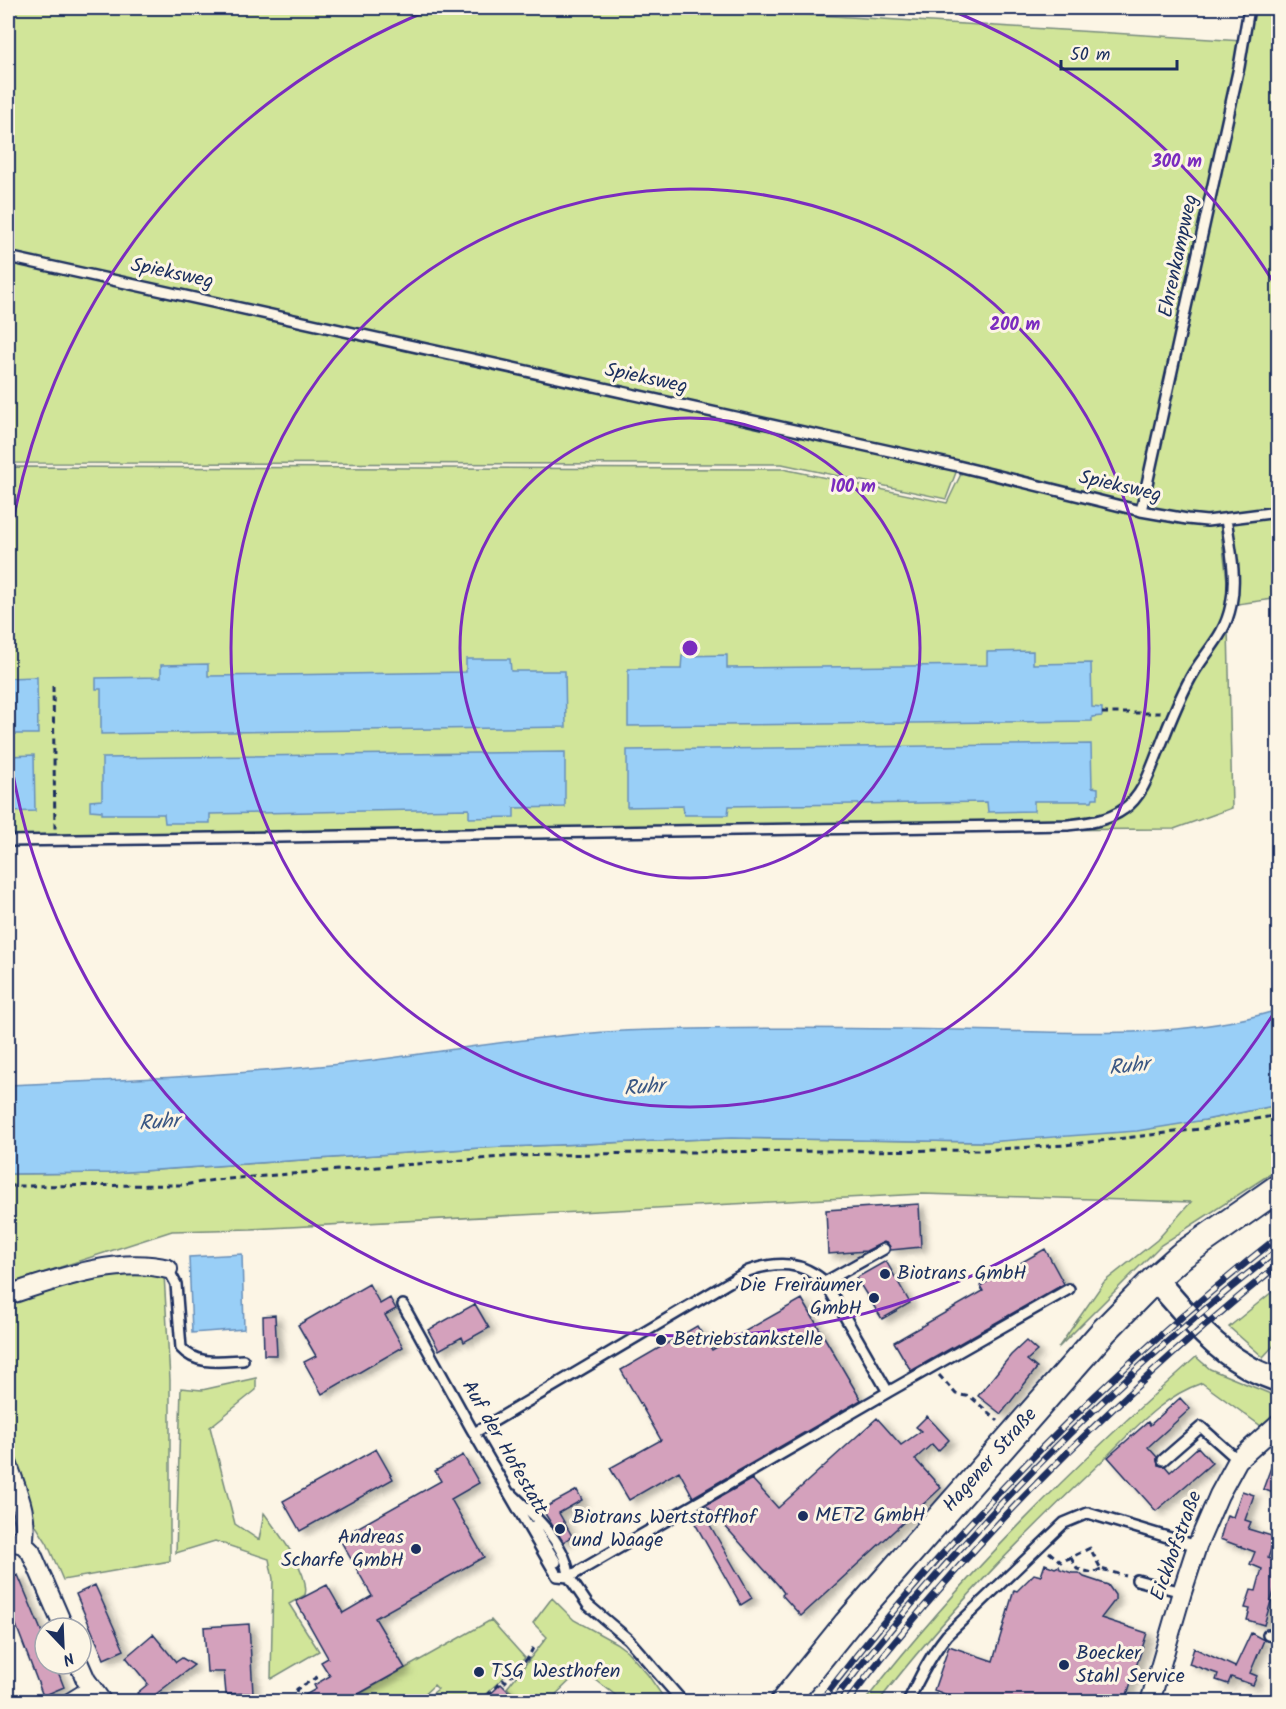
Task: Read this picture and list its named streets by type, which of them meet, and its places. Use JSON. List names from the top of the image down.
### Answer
{
  "streets": {
    "main road": ["Hagener Straße"],
    "street": ["Eickhofstraße"],
    "lane": ["Ehrenkampweg", "Spieksweg", "Auf der Hofestatt"]
  },
  "crossings": [
    ["Ehrenkampweg", "Spieksweg"]
  ],
  "water": ["Ruhr"],
  "places": [
    "Biotrans GmbH",
    "Die Freiräumer GmbH",
    "Betriebstankstelle",
    "METZ GmbH",
    "Biotrans Wertstoffhof und Waage",
    "Andreas Scharfe GmbH",
    "Boecker Stahl Service",
    "TSG Westhofen"
  ],
  "scale_bar": "50 m",
  "north": "bottom right",
  "rings": ["300 m", "200 m", "100 m"]
}
